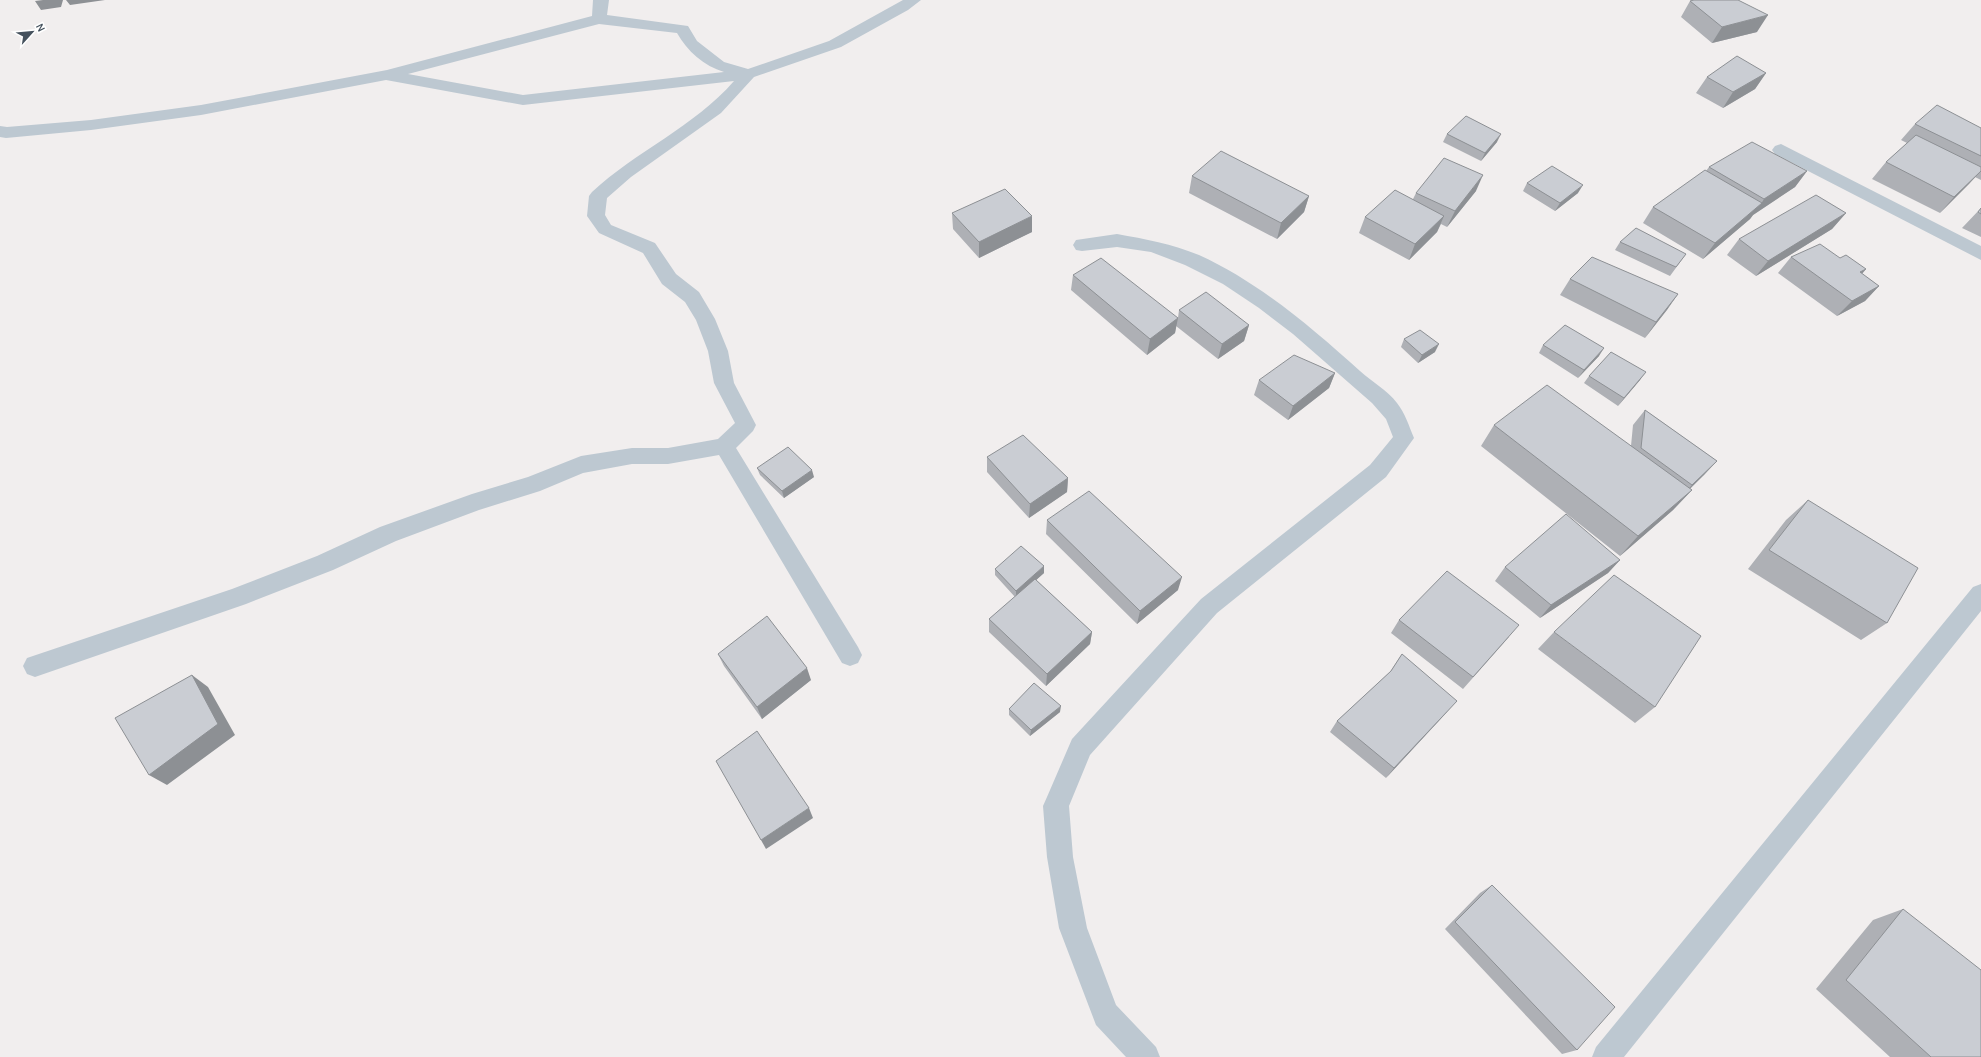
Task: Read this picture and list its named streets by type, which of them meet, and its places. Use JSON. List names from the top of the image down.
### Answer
{
  "north": "top right"
}
